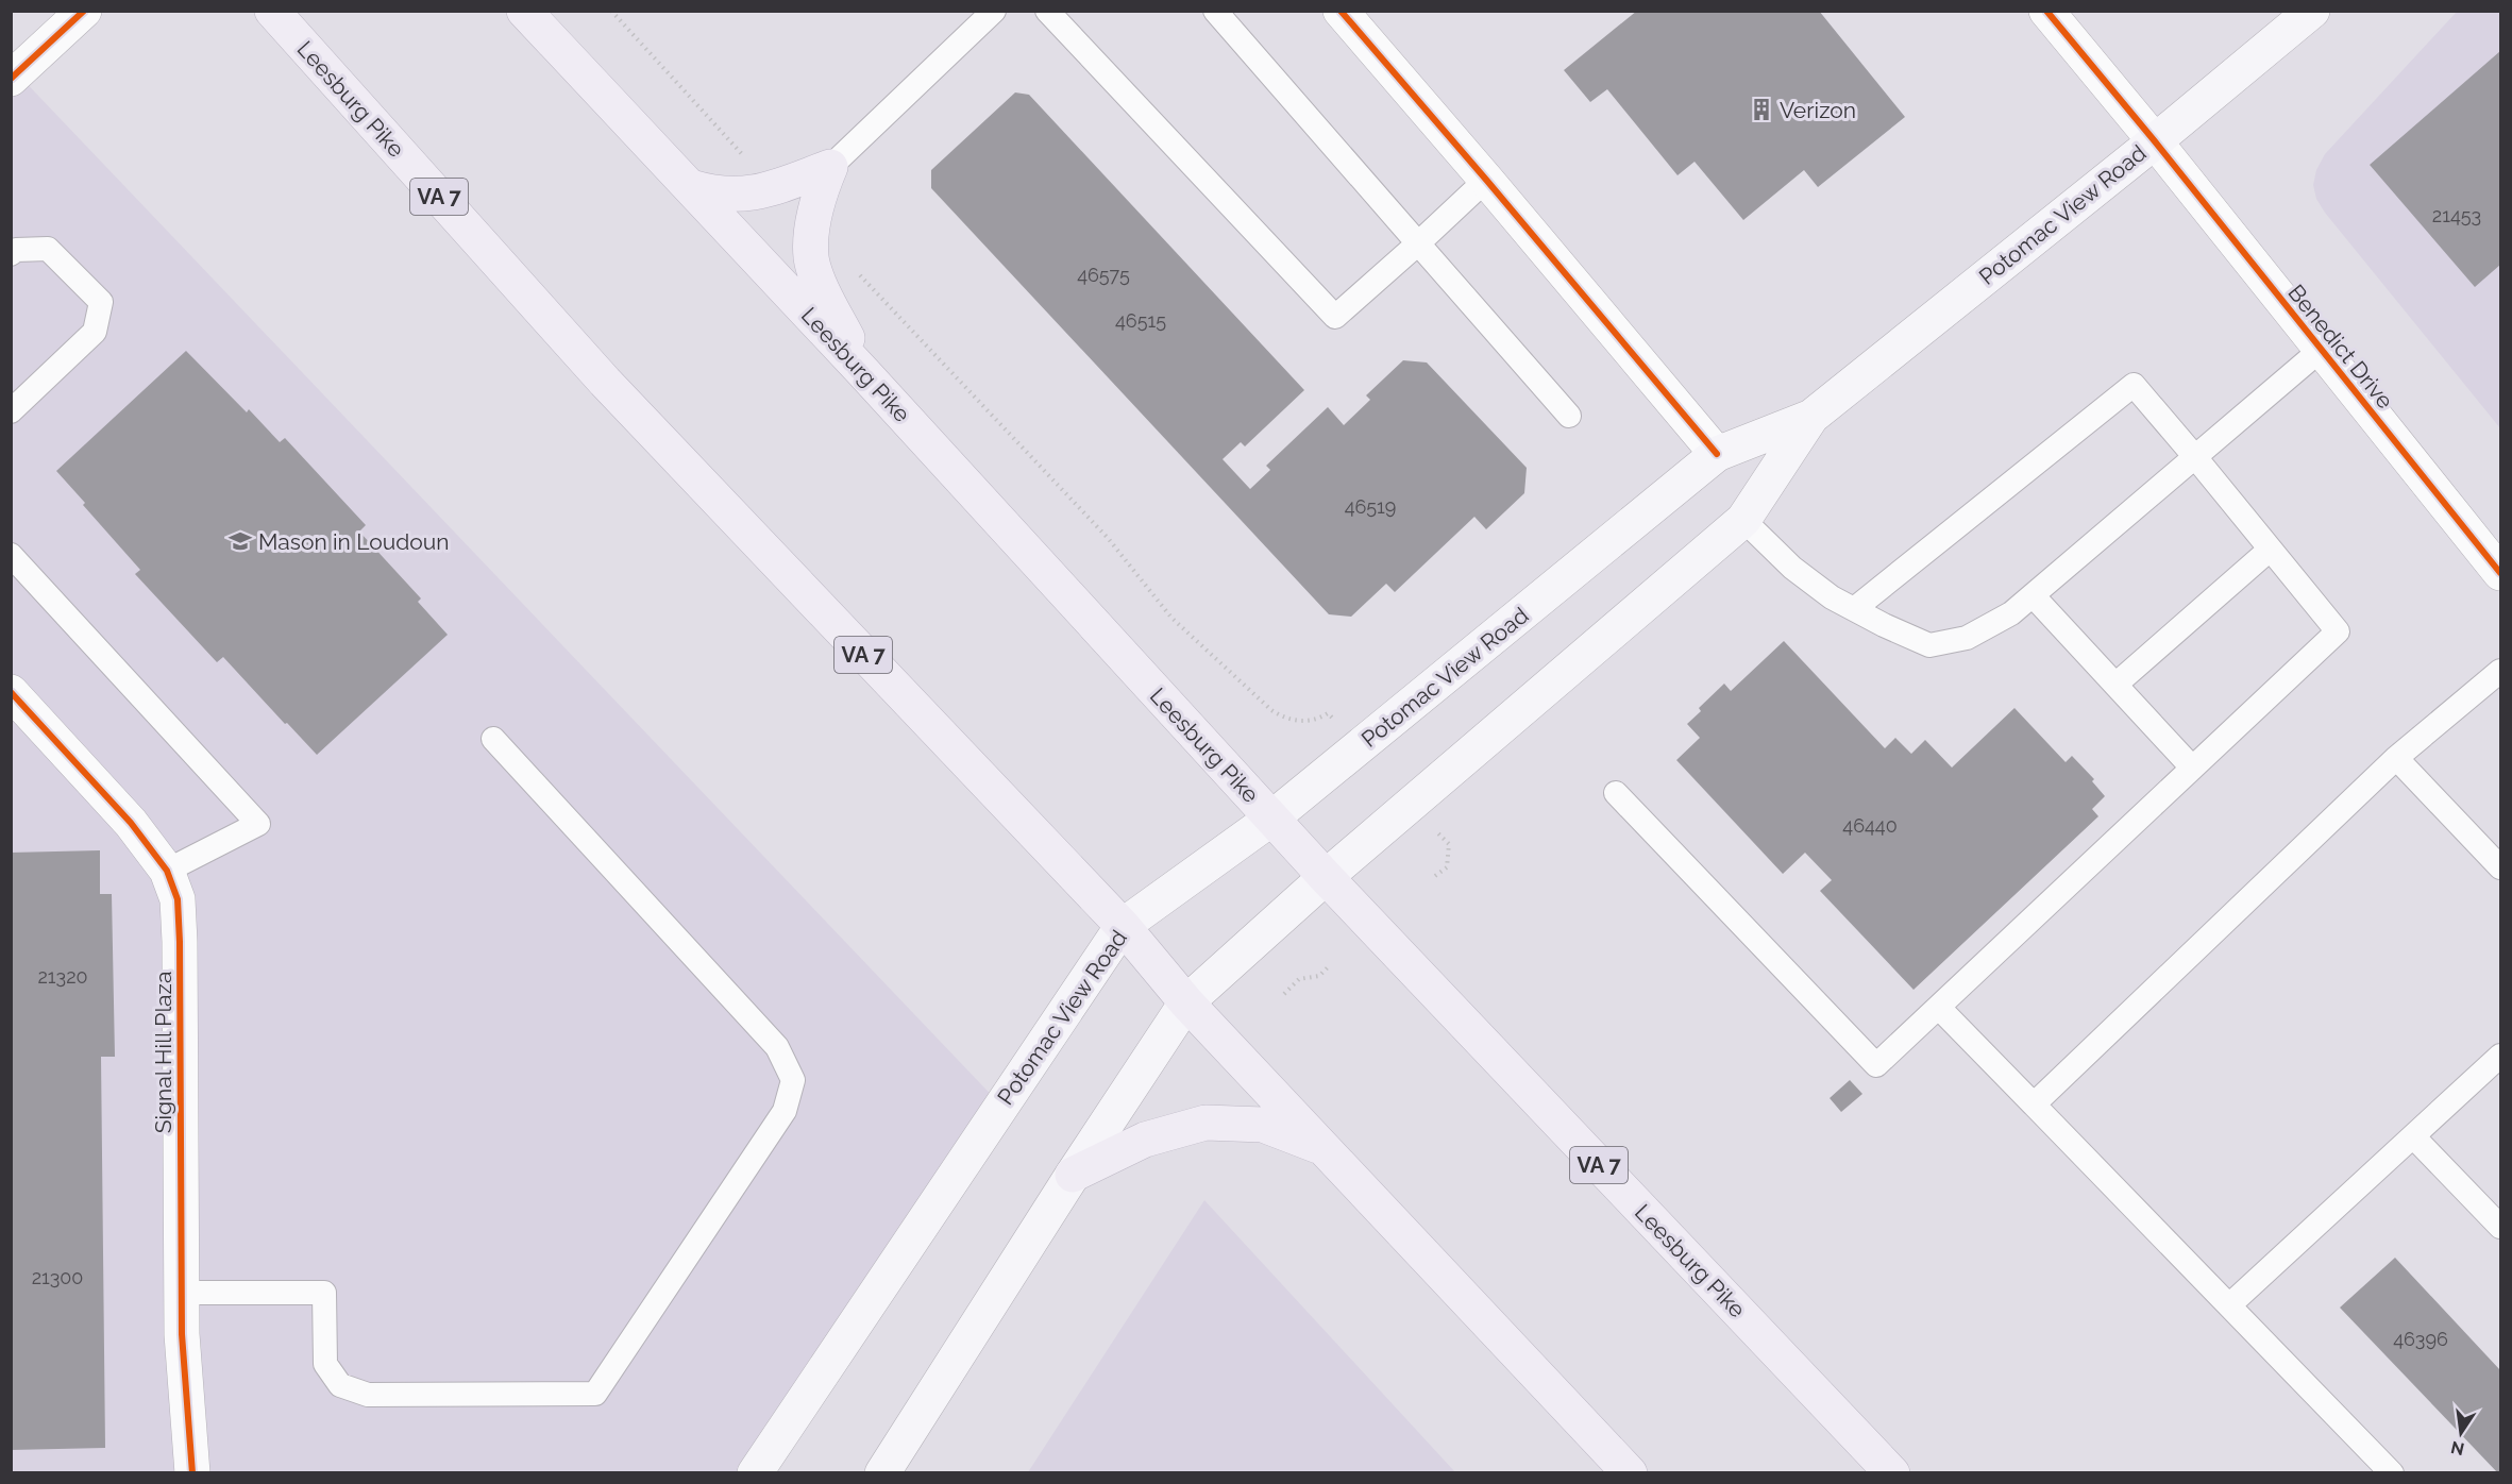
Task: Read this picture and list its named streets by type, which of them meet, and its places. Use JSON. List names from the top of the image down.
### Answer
{
  "streets": {
    "highway": ["Leesburg Pike", "VA 7"],
    "main road": ["Potomac View Road"],
    "street": ["Benedict Drive", "Signal Hill Plaza"]
  },
  "crossings": [
    ["Leesburg Pike", "Potomac View Road"],
    ["Potomac View Road", "Benedict Drive"]
  ],
  "places": {
    "building": ["Verizon"],
    "school or university": ["Mason in Loudoun"]
  },
  "house_numbers": [
    "21453",
    "46575",
    "46515",
    "46519",
    "46440",
    "21320",
    "21300",
    "46396"
  ],
  "north": "bottom"
}
